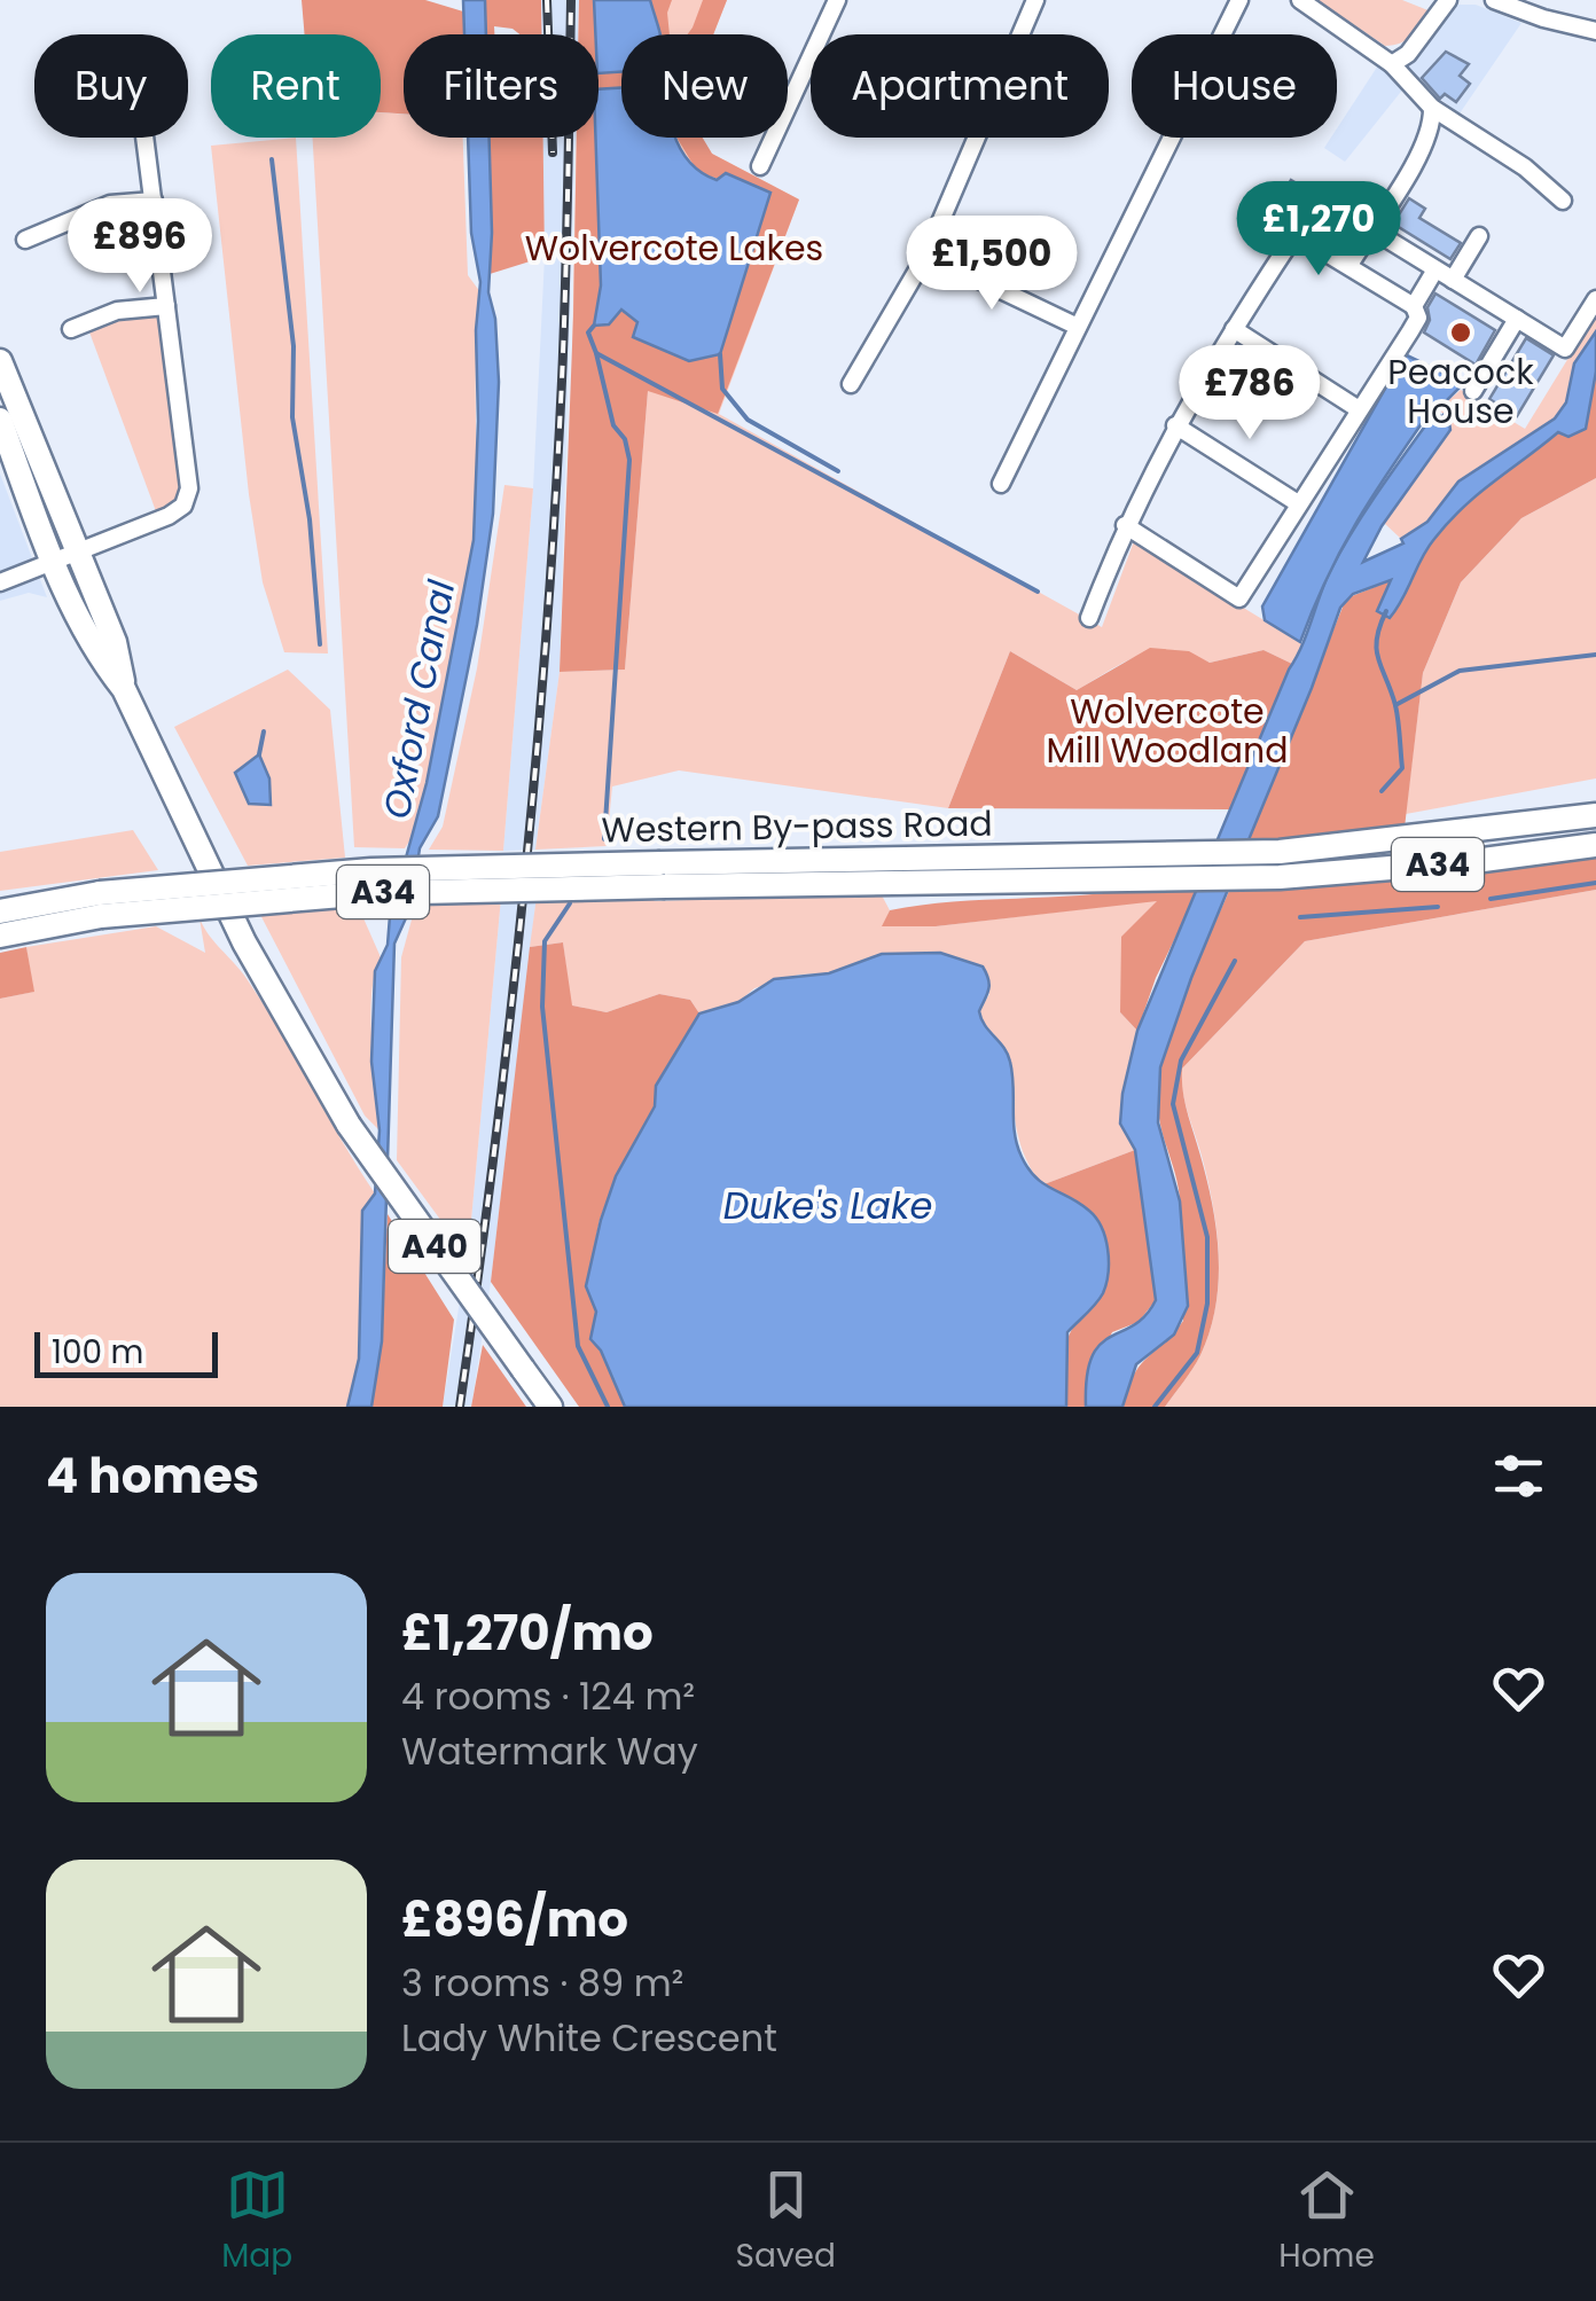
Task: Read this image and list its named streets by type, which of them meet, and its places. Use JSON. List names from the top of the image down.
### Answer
{
  "streets": {
    "highway": ["Western By-pass Road", "A34", "A40"]
  },
  "water": ["Oxford Canal", "Duke's Lake"],
  "parks": ["Wolvercote Lakes", "Wolvercote Mill Woodland"],
  "places": ["Peacock House"],
  "scale_bar": "100 m",
  "page": {
    "chip": [
      "Buy",
      "Rent",
      "Filters",
      "New",
      "Apartment",
      "House"
    ],
    "price": [
      "£1,270",
      "£896",
      "£1,500",
      "£786"
    ],
    "scale": "100 m",
    "heading": "4 homes",
    "list": [
      {
        "name": "£1,270/mo",
        "note": "4 rooms · 124 m² · Watermark Way"
      },
      {
        "name": "£896/mo",
        "note": "3 rooms · 89 m² · Lady White Crescent"
      }
    ],
    "tabs": ["Map", "Saved", "Home"]
  }
}
